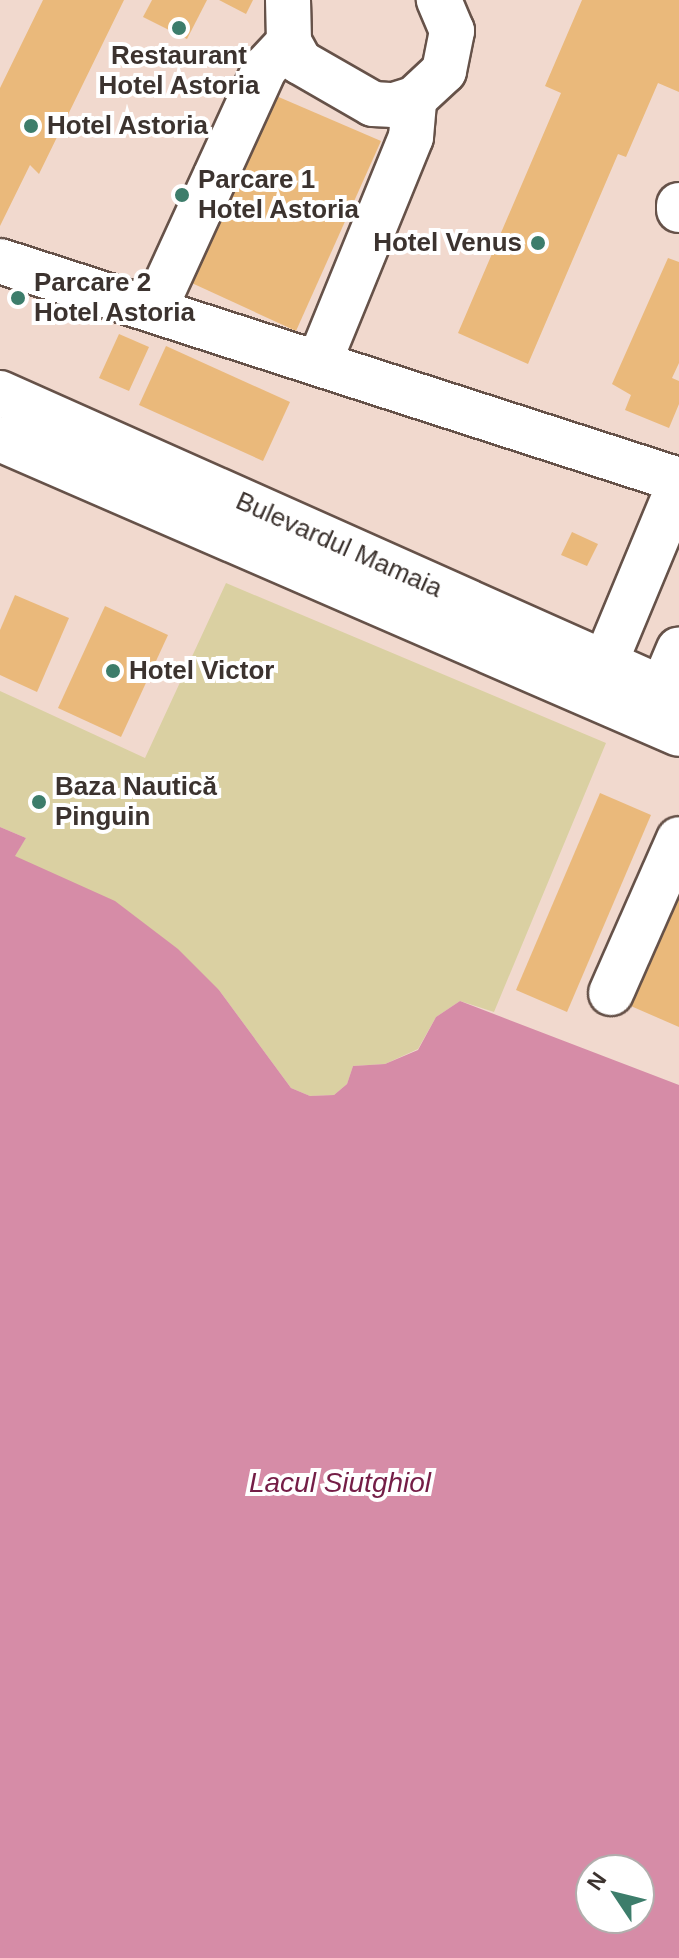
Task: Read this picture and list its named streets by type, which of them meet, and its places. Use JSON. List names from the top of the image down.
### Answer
{
  "streets": {
    "main road": ["Bulevardul Mamaia"]
  },
  "water": ["Lacul Siutghiol"],
  "places": [
    "Restaurant Hotel Astoria",
    "Hotel Astoria",
    "Parcare 1 Hotel Astoria",
    "Hotel Venus",
    "Parcare 2 Hotel Astoria",
    "Hotel Victor",
    "Baza Nautică Pinguin"
  ],
  "north": "top left"
}
